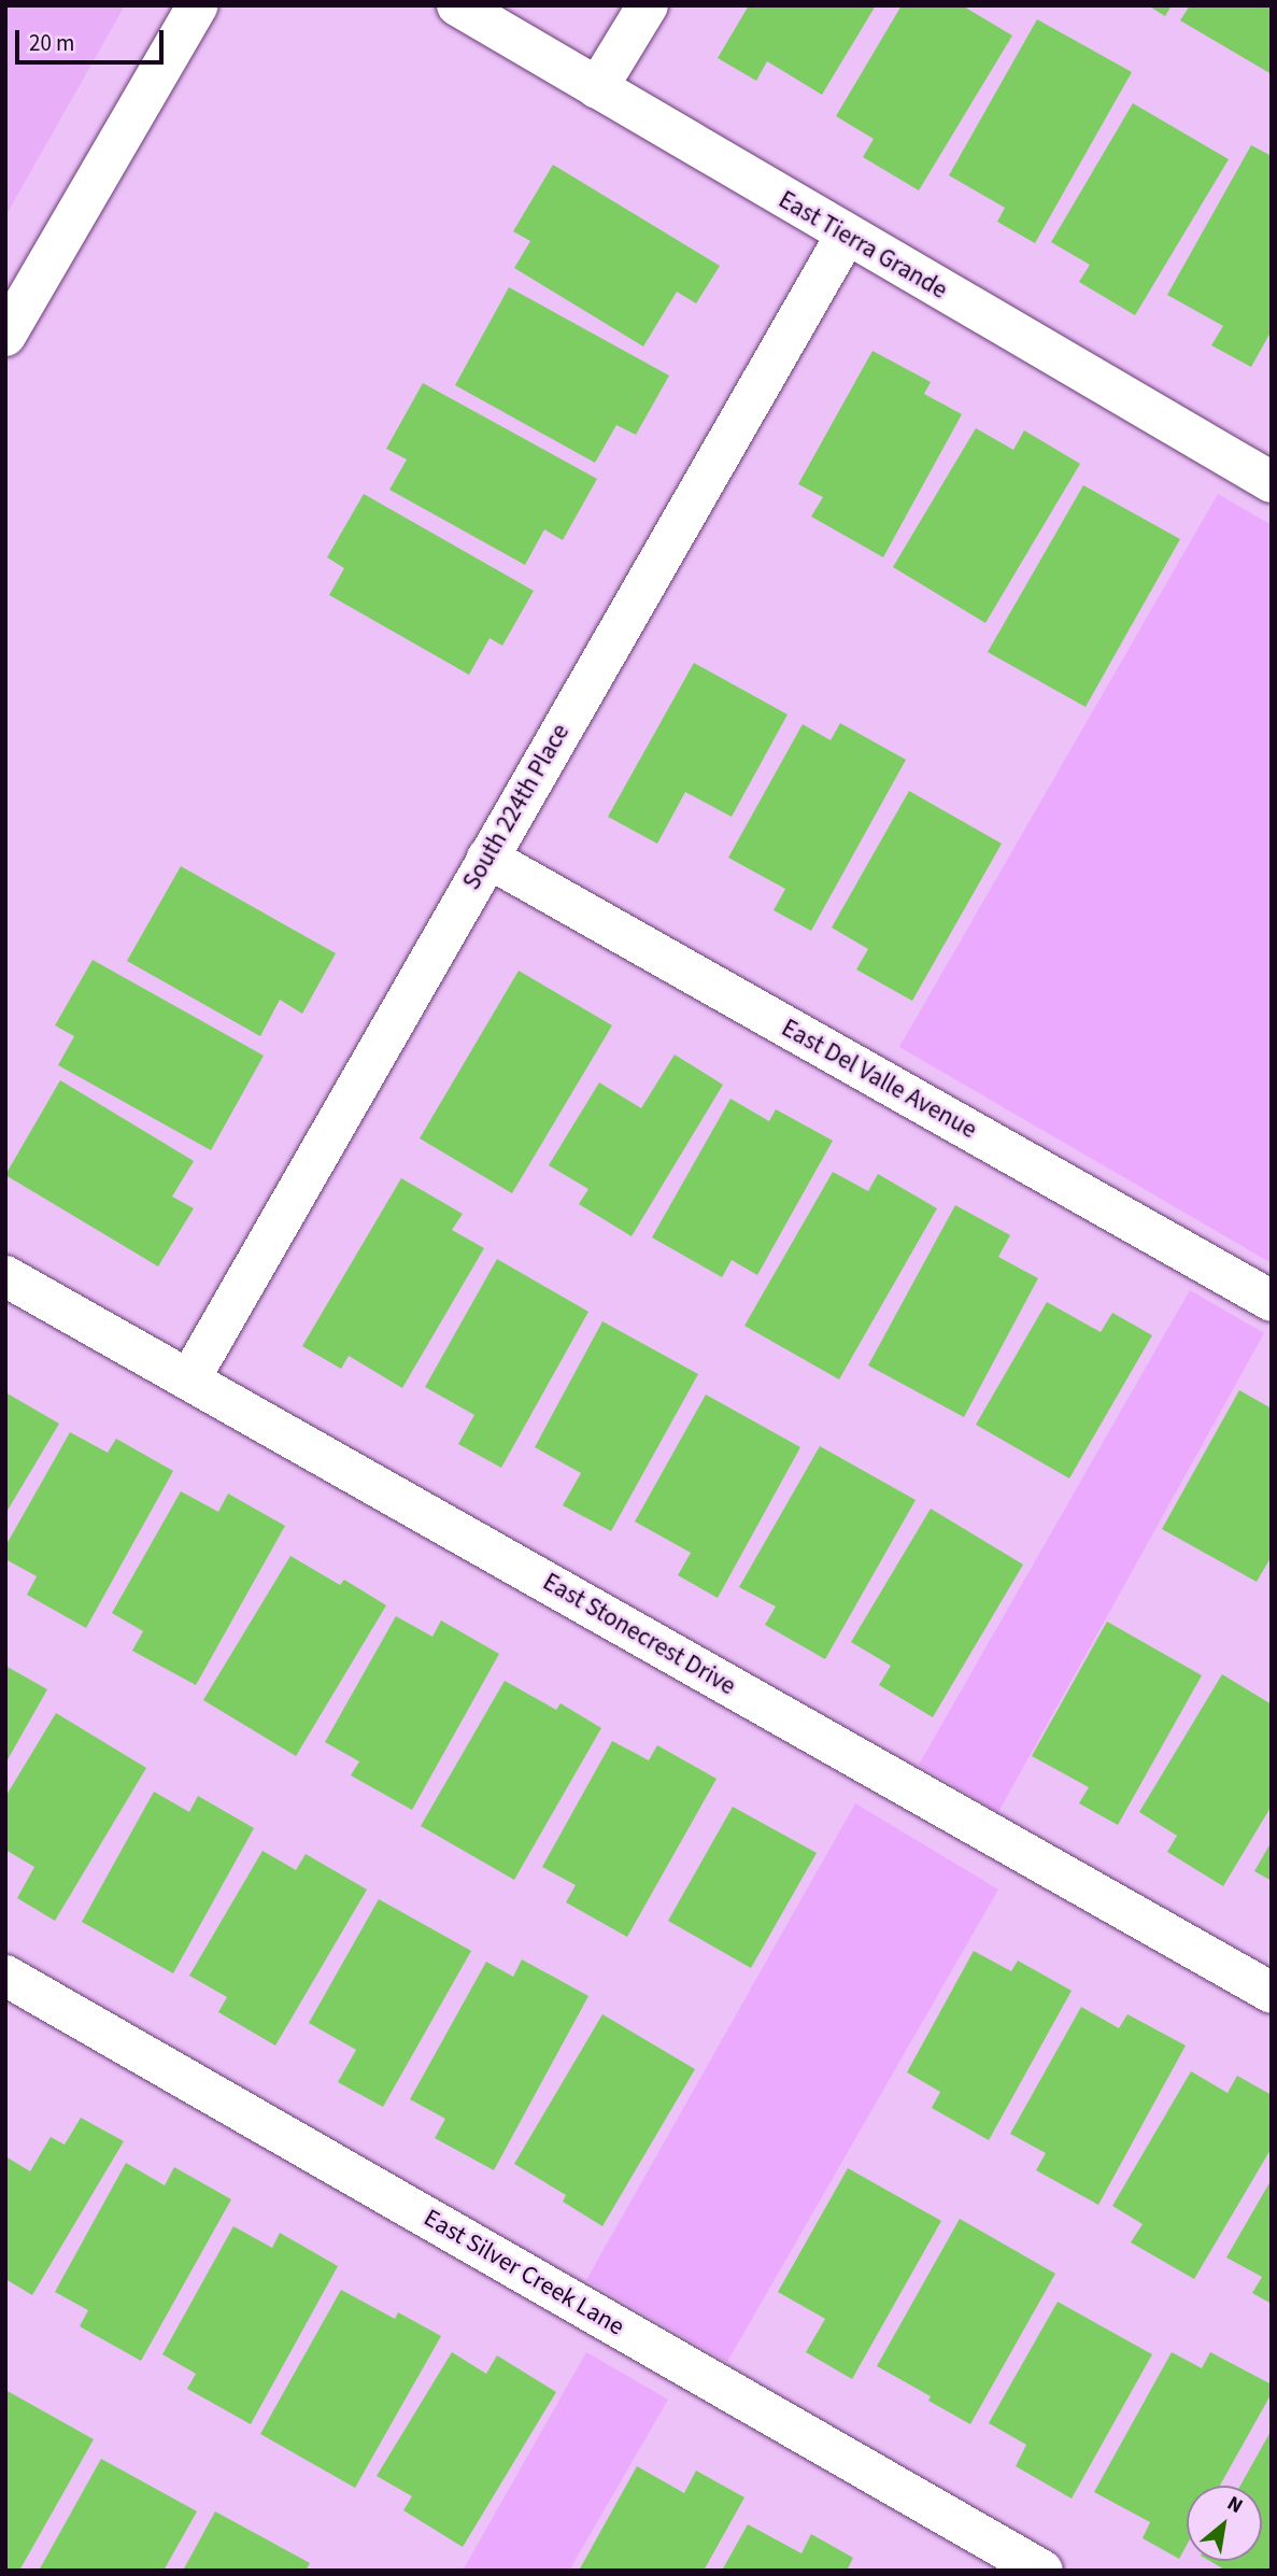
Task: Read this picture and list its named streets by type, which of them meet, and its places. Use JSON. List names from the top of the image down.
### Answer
{
  "streets": {
    "street": [
      "East Tierra Grande",
      "South 224th Place",
      "East Del Valle Avenue",
      "East Stonecrest Drive",
      "East Silver Creek Lane"
    ]
  },
  "crossings": [
    ["East Tierra Grande", "South 224th Place"],
    ["South 224th Place", "East Del Valle Avenue"],
    ["South 224th Place", "East Stonecrest Drive"]
  ],
  "scale_bar": "20 m",
  "north": "top right"
}
